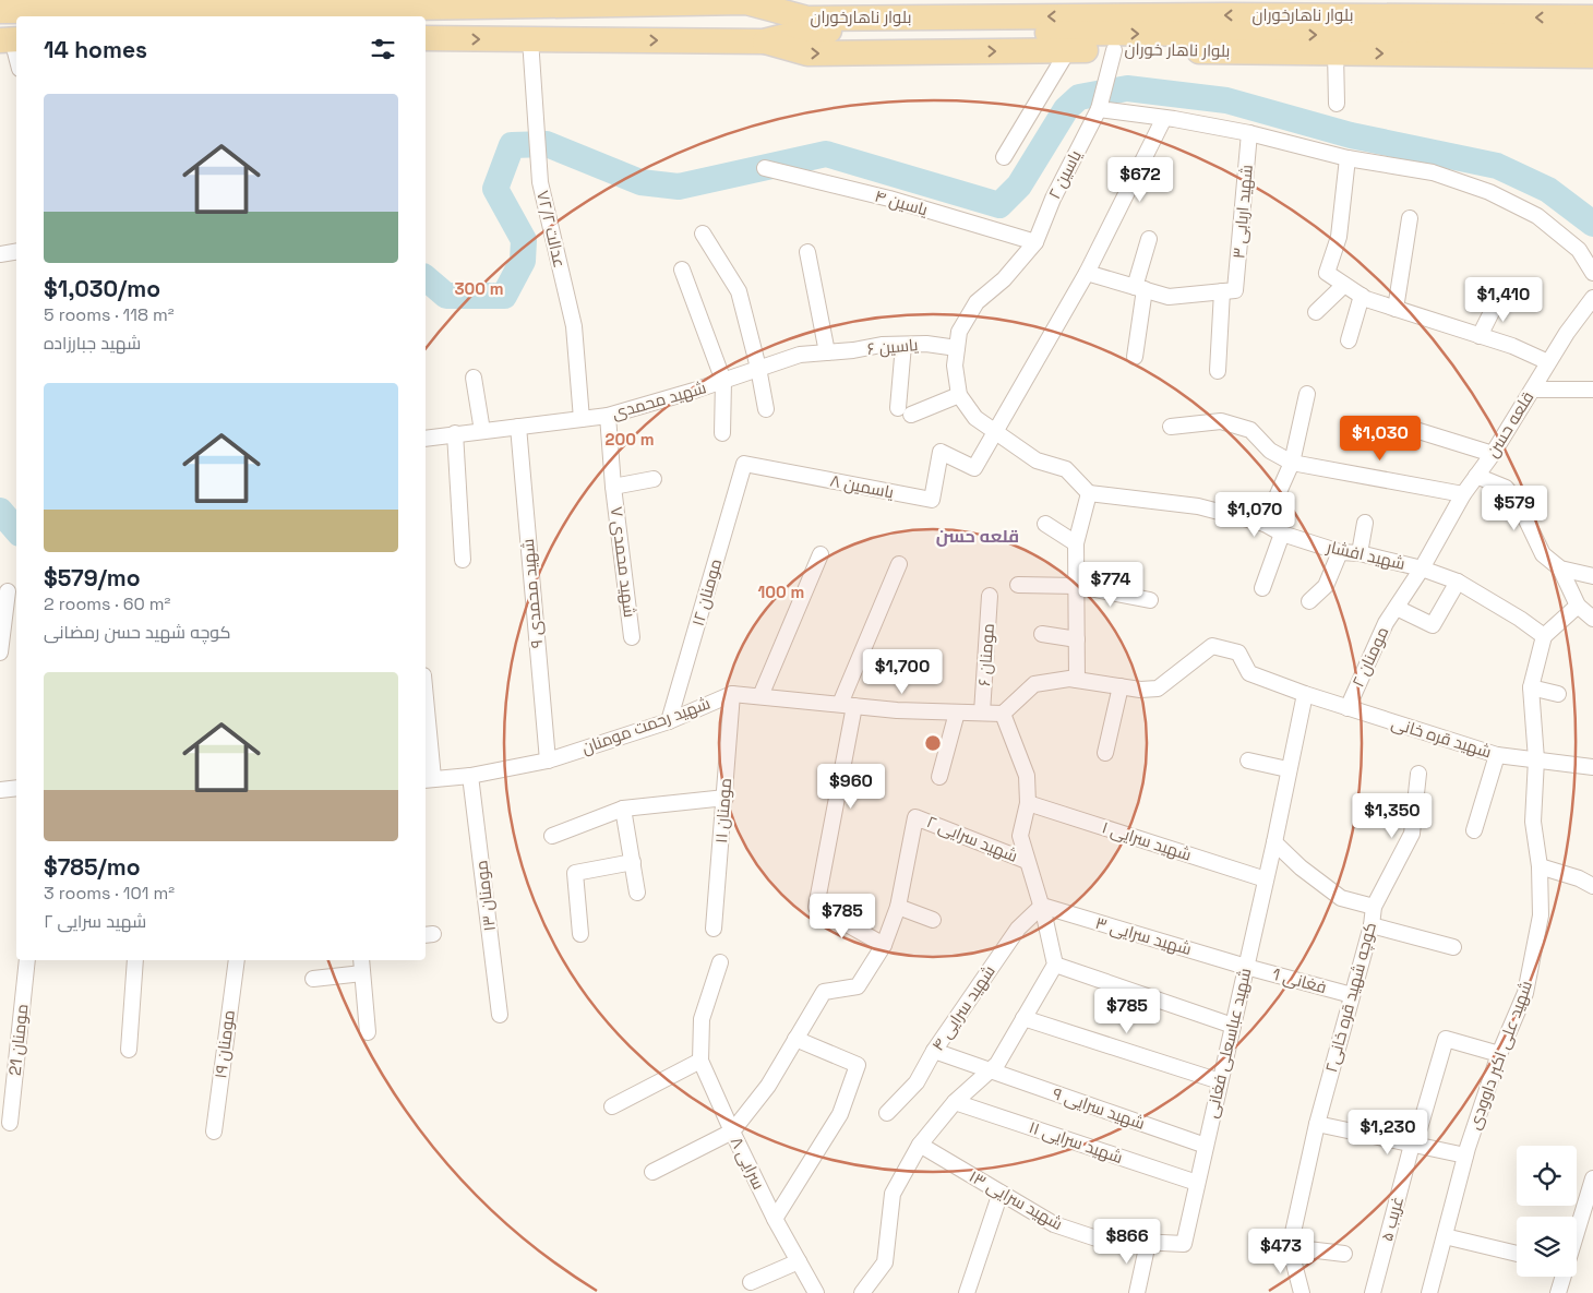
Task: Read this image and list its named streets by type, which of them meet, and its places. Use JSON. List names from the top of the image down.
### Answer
{
  "streets": {
    "main road": ["بلوار ناهارخوران", "بلوار ناهار خوران"],
    "street": [
      "یاسین ۲",
      "یاسین ۴",
      "شهید اربابی ۳",
      "عدالت ۷۲/۲",
      "یاسین ۶",
      "شهید محمدی",
      "قلعه حسن",
      "یاسمین ۸",
      "شهید افشار",
      "شهید محمدی ۷",
      "مومنان ۱۲",
      "۹ شهید محمدی",
      "مومنان ۶",
      "۲ مومنان",
      "شهید رحمت مومنان",
      "شهید قره خانی",
      "مومنان ۱۱",
      "شهید سرایی ۲",
      "شهید سرایی ۱",
      "مومنان ۱۳",
      "شهید سرایی ۳",
      "فغانی 1",
      "کوچه شهید قره خانی۲",
      "شهید سرایی ۴",
      "مومنان 21",
      "شهید عباسعلی فغانی",
      "مومنان ۱۹",
      "شهید علی اکبر داوودی",
      "شهید سرایی ۹",
      "شهید سرایی ۱۱",
      "سرایی ۸",
      "شهید سرایی ۱۳",
      "غریب ۵"
    ]
  },
  "crossings": [
    ["بلوار ناهارخوران", "بلوار ناهار خوران"],
    ["بلوار ناهارخوران", "عدالت ۷۲/۲"],
    ["بلوار ناهار خوران", "یاسین ۲"],
    ["یاسین ۲", "یاسین ۴"],
    ["یاسین ۲", "یاسین ۶"],
    ["عدالت ۷۲/۲", "شهید محمدی"],
    ["یاسین ۶", "شهید محمدی"],
    ["شهید محمدی", "شهید محمدی ۷"],
    ["شهید محمدی", "۹ شهید محمدی"],
    ["قلعه حسن", "شهید افشار"],
    ["قلعه حسن", "۲ مومنان"],
    ["یاسمین ۸", "مومنان ۱۲"],
    ["شهید افشار", "شهید علی اکبر داوودی"],
    ["مومنان ۱۲", "شهید رحمت مومنان"],
    ["۹ شهید محمدی", "شهید رحمت مومنان"],
    ["مومنان ۶", "شهید رحمت مومنان"],
    ["۲ مومنان", "شهید قره خانی"],
    ["شهید رحمت مومنان", "مومنان ۱۱"],
    ["شهید رحمت مومنان", "مومنان ۱۳"],
    ["شهید قره خانی", "شهید علی اکبر داوودی"],
    ["شهید سرایی ۲", "سرایی ۸"],
    ["شهید سرایی ۱", "شهید عباسعلی فغانی"],
    ["شهید سرایی ۳", "فغانی 1"],
    ["شهید سرایی ۳", "شهید سرایی ۴"],
    ["شهید سرایی ۳", "شهید عباسعلی فغانی"],
    ["فغانی 1", "کوچه شهید قره خانی۲"],
    ["فغانی 1", "شهید عباسعلی فغانی"],
    ["شهید سرایی ۴", "شهید سرایی ۹"],
    ["شهید عباسعلی فغانی", "شهید سرایی ۹"],
    ["شهید عباسعلی فغانی", "شهید سرایی ۱۱"],
    ["شهید عباسعلی فغانی", "شهید سرایی ۱۳"]
  ],
  "one_way": ["بلوار ناهار خوران"],
  "districts": ["قلعه حسن"],
  "page": {
    "heading": "14 homes",
    "list": [
      {
        "name": "$1,030/mo",
        "note": "5 rooms · 118 m² · شهید جبارزاده"
      },
      {
        "name": "$579/mo",
        "note": "2 rooms · 60 m² · کوچه شهید حسن رمضانی"
      },
      {
        "name": "$785/mo",
        "note": "3 rooms · 101 m² · شهید سرایی ۲"
      }
    ],
    "price": [
      "$672",
      "$1,410",
      "$1,030",
      "$579",
      "$1,070",
      "$774",
      "$1,700",
      "$960",
      "$1,350",
      "$785",
      "$785",
      "$1,230",
      "$866",
      "$473"
    ]
  },
  "rings": ["300 m", "200 m", "100 m"]
}
